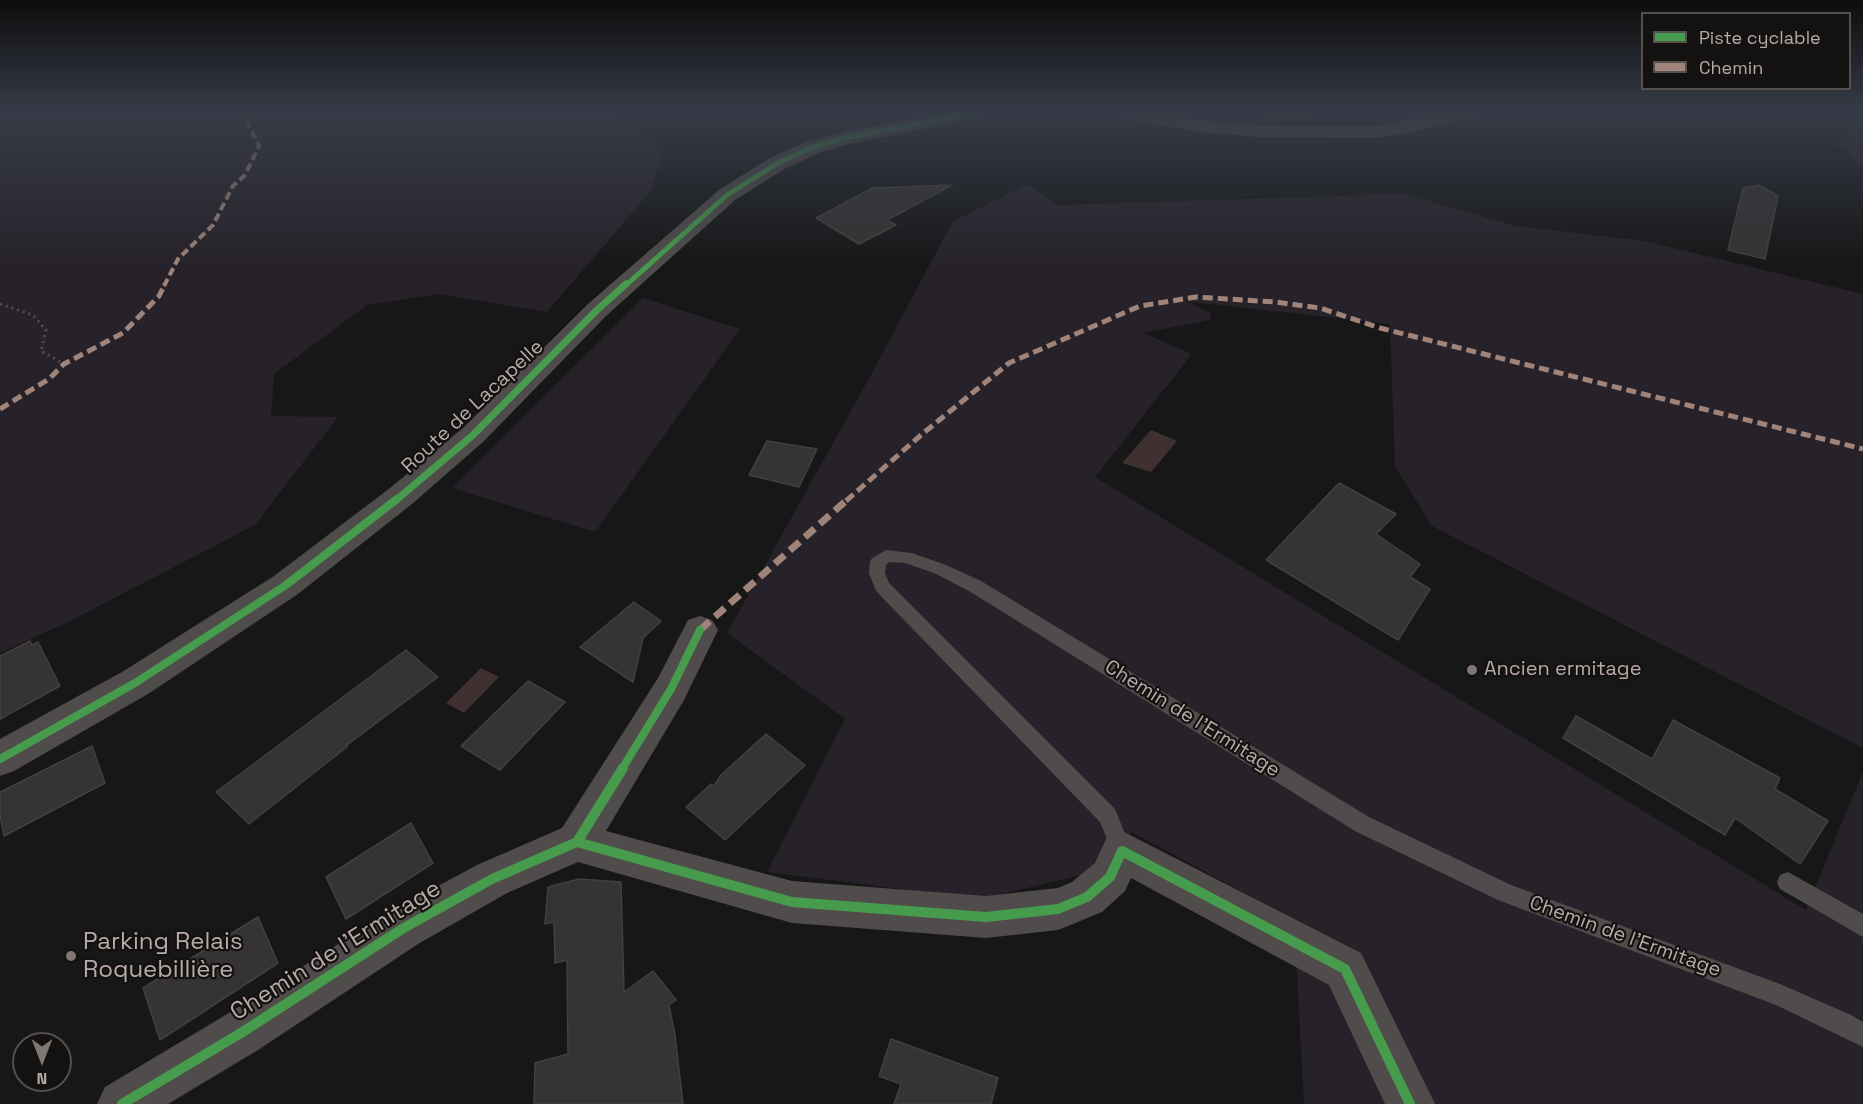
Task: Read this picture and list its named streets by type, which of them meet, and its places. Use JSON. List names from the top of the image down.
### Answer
{
  "streets": {
    "street": ["Route de Lacapelle", "Chemin de l'Ermitage"]
  },
  "places": ["Ancien ermitage", "Parking Relais Roquebillière"],
  "legend": ["Piste cyclable", "Chemin"],
  "north": "bottom"
}
